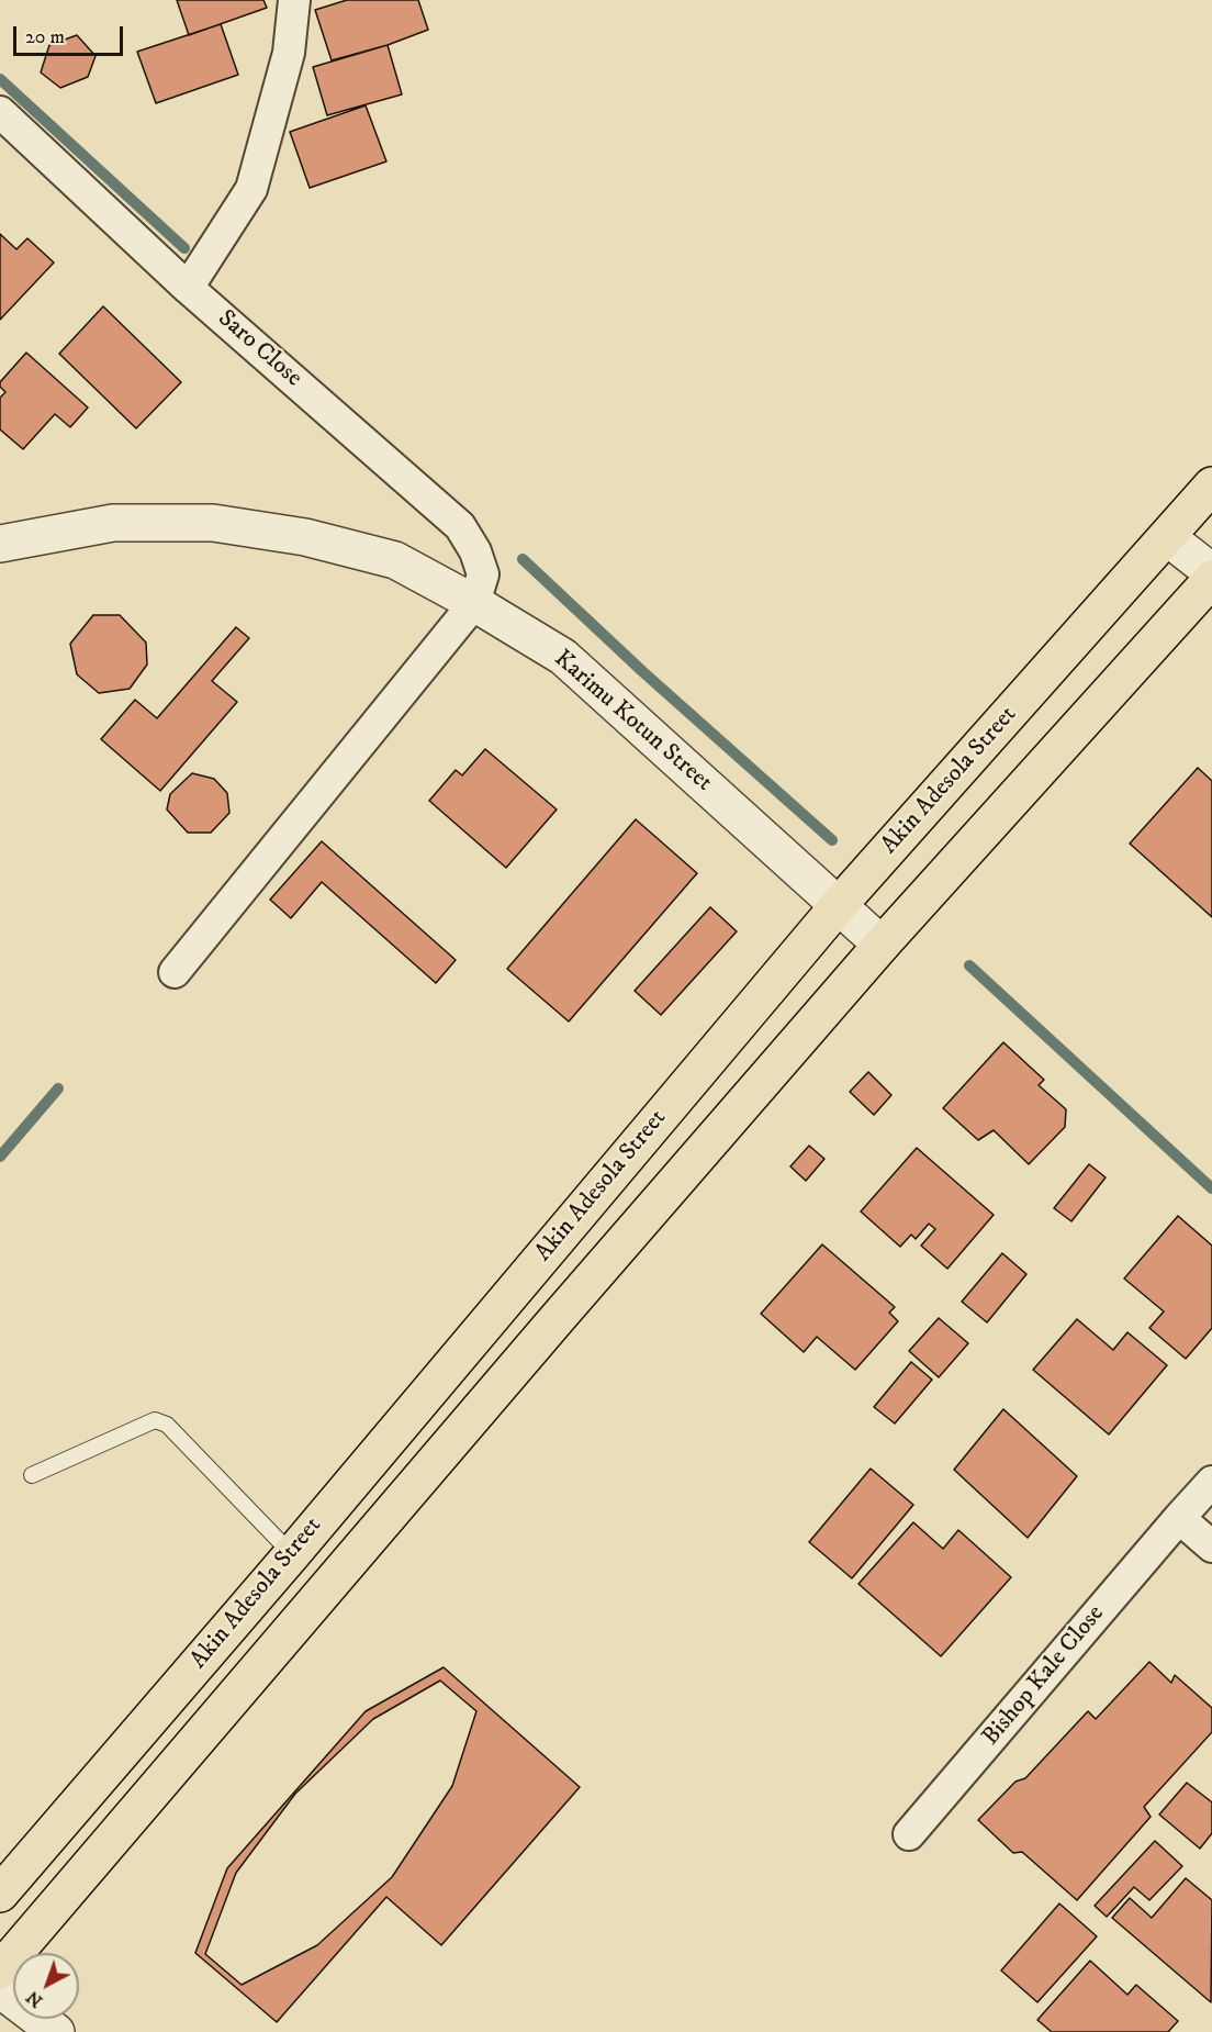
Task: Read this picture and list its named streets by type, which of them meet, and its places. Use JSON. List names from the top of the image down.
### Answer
{
  "streets": {
    "main road": ["Akin Adesola Street"],
    "street": ["Saro Close", "Karimu Kotun Street", "Bishop Kale Close"]
  },
  "crossings": [
    ["Saro Close", "Karimu Kotun Street"],
    ["Karimu Kotun Street", "Akin Adesola Street"]
  ],
  "scale_bar": "20 m",
  "north": "bottom left"
}
